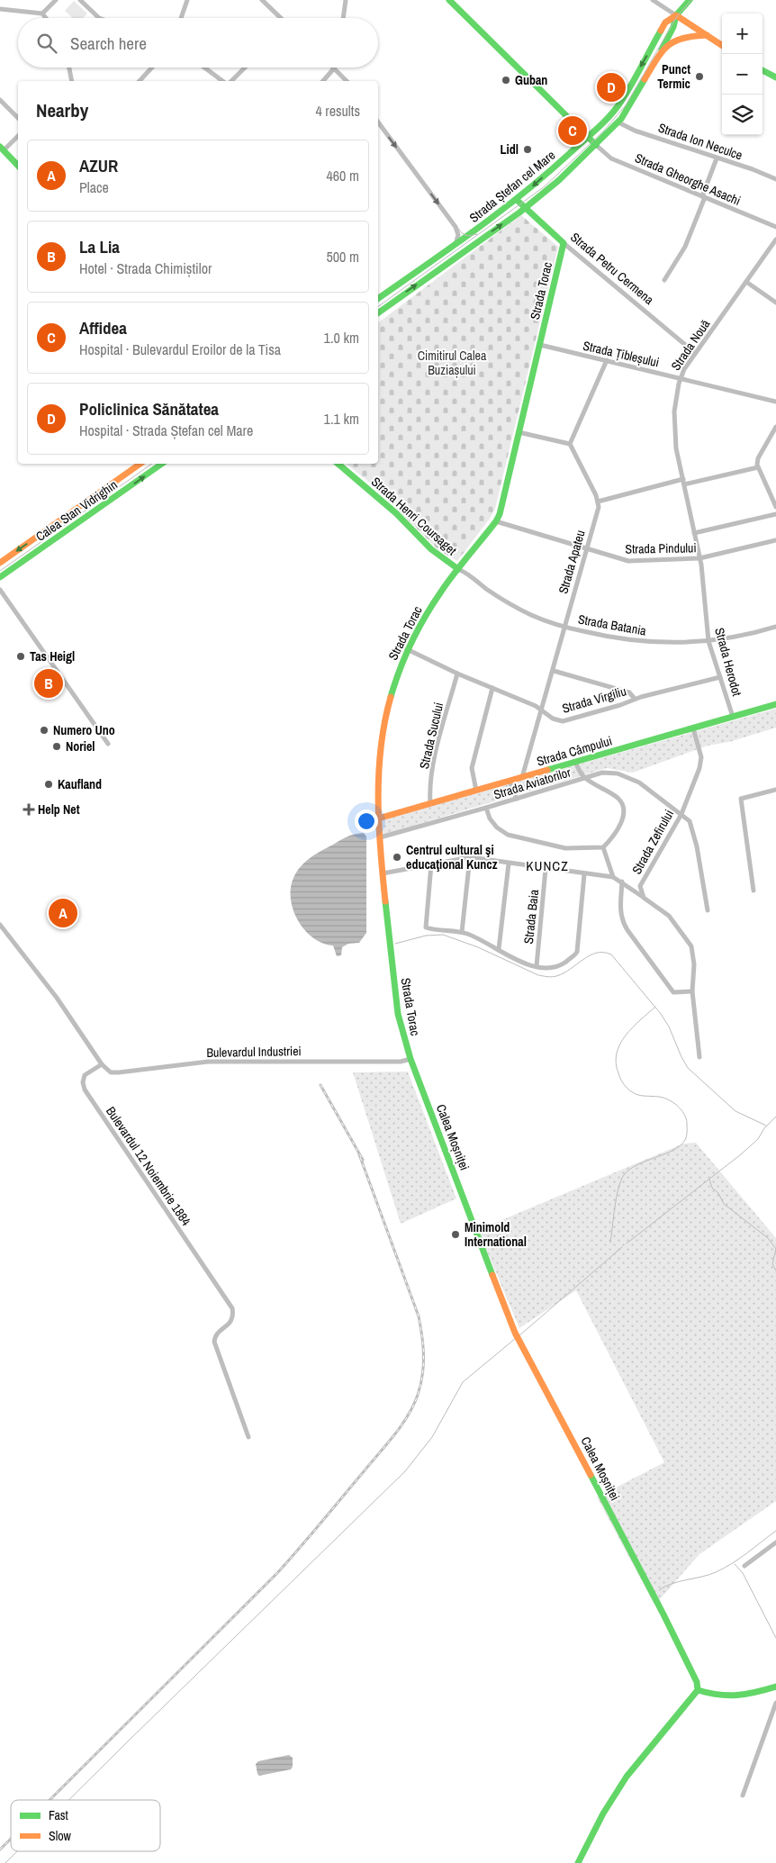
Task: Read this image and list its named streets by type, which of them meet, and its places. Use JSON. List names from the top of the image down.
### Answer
{
  "streets": {
    "street": [
      "Strada Ion Neculce",
      "Strada Gheorghe Asachi",
      "Strada Ștefan cel Mare",
      "Strada Petru Cermena",
      "Strada Torac",
      "Strada Nouă",
      "Strada Țibleșului",
      "Calea Stan Vidrighin",
      "Strada Henri Coursaget",
      "Strada Pindului",
      "Strada Apateu",
      "Strada Batania",
      "Strada Herodot",
      "Strada Virgiliu",
      "Strada Sucului",
      "Strada Câmpului",
      "Strada Aviatorilor",
      "Strada Zefirului",
      "Strada Baia",
      "Bulevardul Industriei",
      "Calea Moșniței",
      "Bulevardul 12 Noiembrie 1884"
    ]
  },
  "crossings": [
    ["Strada Ion Neculce", "Strada Ștefan cel Mare"],
    ["Strada Gheorghe Asachi", "Strada Ștefan cel Mare"],
    ["Strada Ștefan cel Mare", "Strada Petru Cermena"],
    ["Strada Petru Cermena", "Strada Torac"],
    ["Strada Petru Cermena", "Strada Nouă"],
    ["Strada Torac", "Strada Țibleșului"],
    ["Strada Torac", "Strada Henri Coursaget"],
    ["Strada Torac", "Strada Pindului"],
    ["Strada Torac", "Strada Batania"],
    ["Strada Torac", "Strada Virgiliu"],
    ["Strada Torac", "Strada Câmpului"],
    ["Strada Torac", "Strada Aviatorilor"],
    ["Strada Torac", "Bulevardul Industriei"],
    ["Strada Torac", "Calea Moșniței"],
    ["Strada Nouă", "Strada Țibleșului"],
    ["Strada Nouă", "Strada Pindului"],
    ["Strada Nouă", "Strada Herodot"],
    ["Strada Henri Coursaget", "Strada Batania"],
    ["Strada Pindului", "Strada Apateu"],
    ["Strada Pindului", "Strada Herodot"],
    ["Strada Apateu", "Strada Batania"],
    ["Strada Apateu", "Strada Virgiliu"],
    ["Strada Apateu", "Strada Câmpului"],
    ["Strada Batania", "Strada Herodot"],
    ["Strada Herodot", "Strada Virgiliu"],
    ["Strada Herodot", "Strada Câmpului"],
    ["Strada Virgiliu", "Strada Sucului"],
    ["Strada Sucului", "Strada Câmpului"],
    ["Strada Câmpului", "Strada Zefirului"],
    ["Strada Aviatorilor", "Strada Zefirului"],
    ["Bulevardul Industriei", "Calea Moșniței"],
    ["Bulevardul Industriei", "Bulevardul 12 Noiembrie 1884"]
  ],
  "districts": ["KUNCZ"],
  "parks": ["Cimitirul Calea Buziașului"],
  "places": {
    "other": [
      "Punct Termic",
      "Guban",
      "Lidl",
      "Tas Heigl",
      "Numero Uno",
      "Noriel",
      "Kaufland",
      "Centrul cultural şi educaţional Kuncz",
      "Minimold International"
    ],
    "health": ["Help Net"]
  },
  "legend": ["Fast", "Slow"],
  "page": {
    "map_buttons": ["+", "−"],
    "search": "Search here",
    "pins": [
      "D",
      "C",
      "B",
      "A"
    ],
    "heading": ["Nearby", "4 results"],
    "list": [
      {
        "mark": "A",
        "name": "AZUR",
        "note": "Place",
        "value": "460 m"
      },
      {
        "mark": "B",
        "name": "La Lia",
        "note": "Hotel · Strada Chimiștilor",
        "value": "500 m"
      },
      {
        "mark": "C",
        "name": "Affidea",
        "note": "Hospital · Bulevardul Eroilor de la Tisa",
        "value": "1.0 km"
      },
      {
        "mark": "D",
        "name": "Policlinica Sănătatea",
        "note": "Hospital · Strada Ștefan cel Mare",
        "value": "1.1 km"
      }
    ]
  }
}
